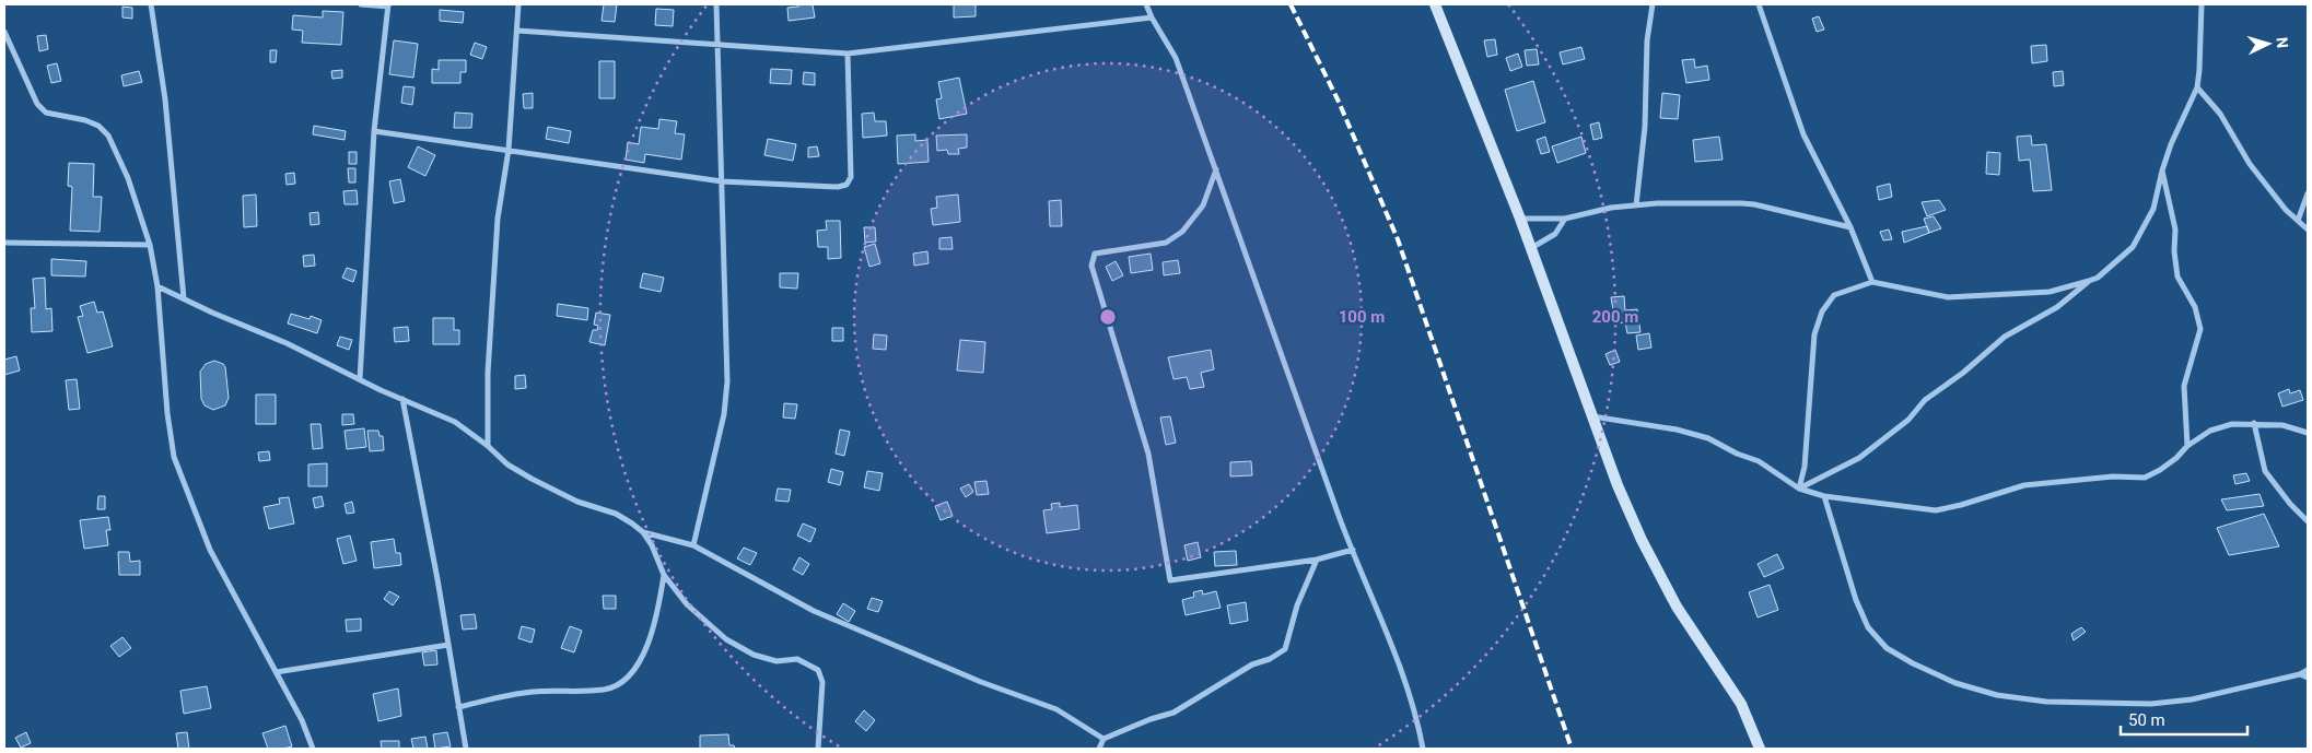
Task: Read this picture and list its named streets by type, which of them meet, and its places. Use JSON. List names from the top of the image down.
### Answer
{
  "scale_bar": "50 m",
  "north": "right",
  "rings": ["100 m", "200 m"]
}
